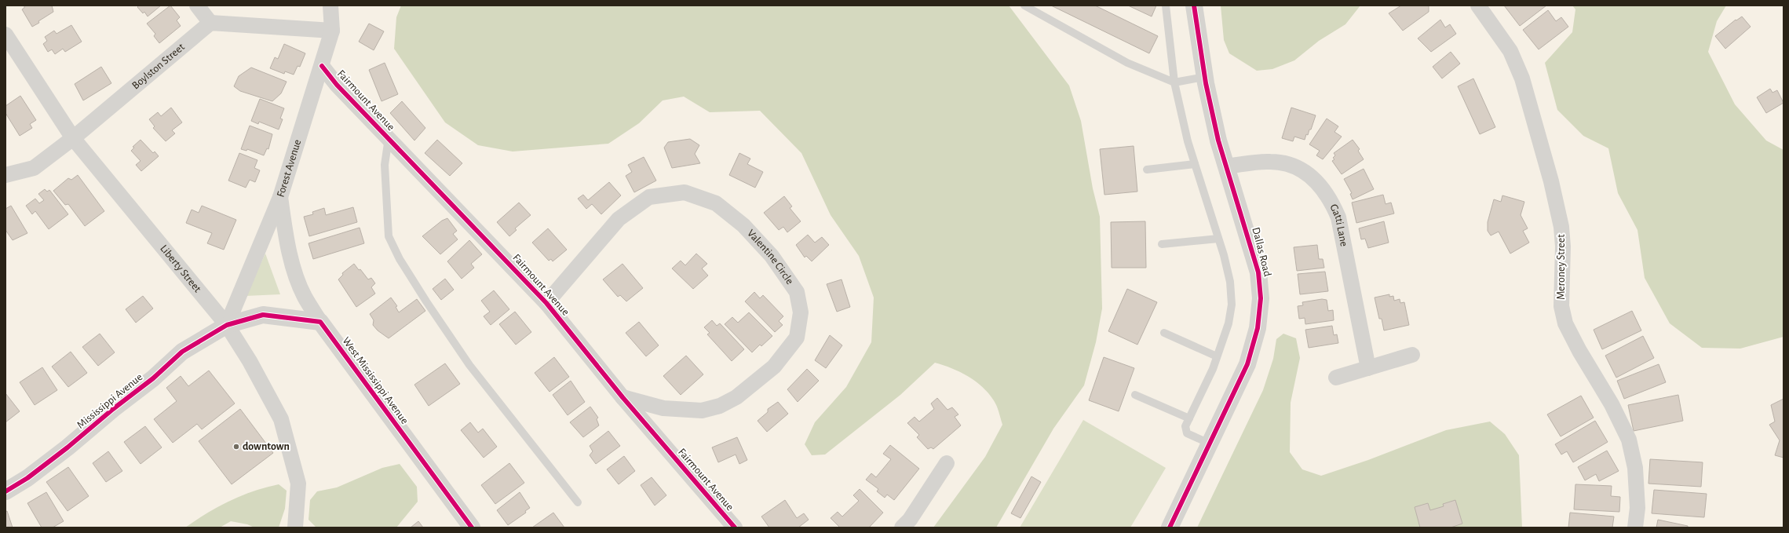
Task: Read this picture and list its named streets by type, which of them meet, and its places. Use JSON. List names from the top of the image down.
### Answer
{
  "streets": {
    "street": [
      "Boylston Street",
      "Fairmount Avenue",
      "Forest Avenue",
      "Gatti Lane",
      "Dallas Road",
      "Valentine Circle",
      "Meroney Street",
      "Liberty Street",
      "West Mississippi Avenue",
      "Mississippi Avenue"
    ]
  },
  "crossings": [
    ["Boylston Street", "Liberty Street"],
    ["Fairmount Avenue", "Forest Avenue"],
    ["Fairmount Avenue", "Valentine Circle"],
    ["Forest Avenue", "Liberty Street"],
    ["Forest Avenue", "West Mississippi Avenue"],
    ["Forest Avenue", "Mississippi Avenue"],
    ["Gatti Lane", "Dallas Road"],
    ["Liberty Street", "Mississippi Avenue"]
  ],
  "places": ["downtown"]
}
